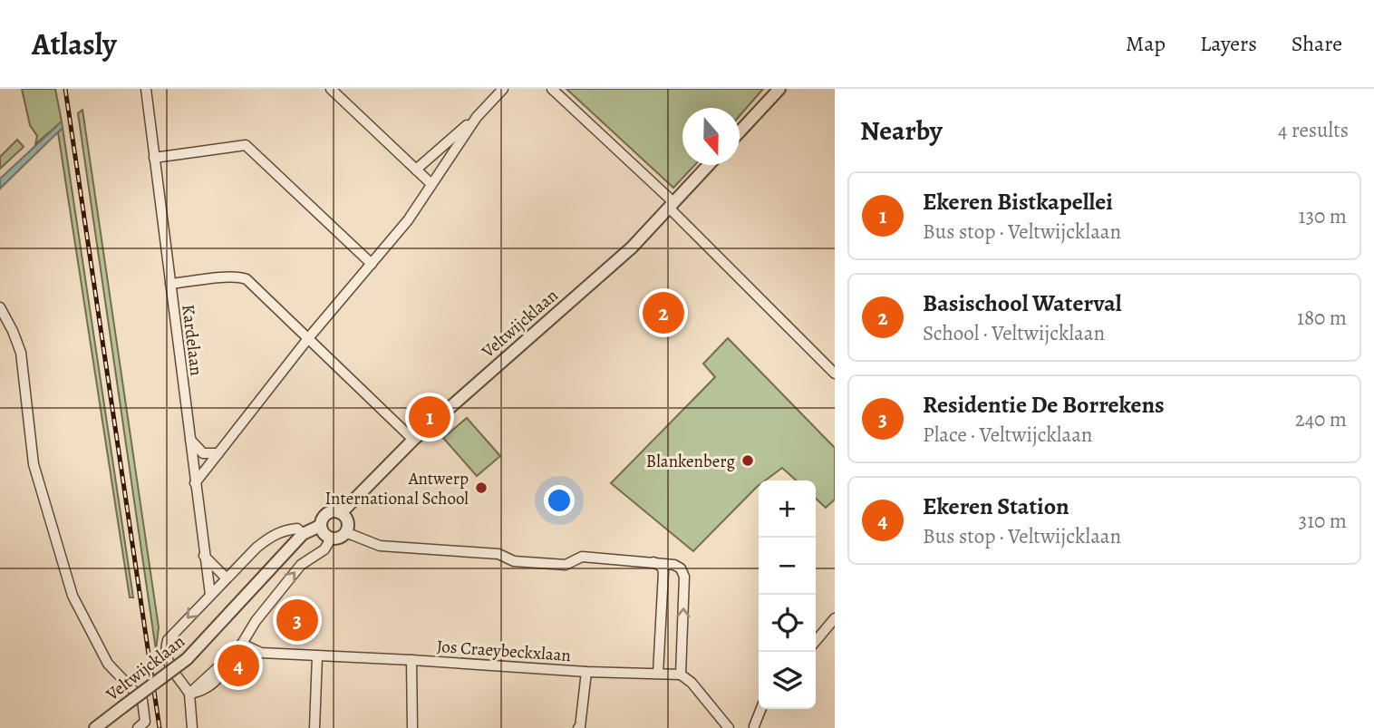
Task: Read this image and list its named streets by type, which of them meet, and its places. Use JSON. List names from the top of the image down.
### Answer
{
  "streets": {
    "street": ["Veltwijcklaan", "Kardelaan", "Jos Craeybeckxlaan"]
  },
  "crossings": [
    ["Veltwijcklaan", "Jos Craeybeckxlaan"]
  ],
  "places": ["Blankenberg", "Antwerp International School"],
  "north": "bottom",
  "page": {
    "header": "Atlasly",
    "nav": ["Map", "Layers", "Share"],
    "heading": ["Nearby", "4 results"],
    "list": [
      {
        "mark": "1",
        "name": "Ekeren Bistkapellei",
        "note": "Bus stop · Veltwijcklaan",
        "value": "130 m"
      },
      {
        "mark": "2",
        "name": "Basischool Waterval",
        "note": "School · Veltwijcklaan",
        "value": "180 m"
      },
      {
        "mark": "3",
        "name": "Residentie De Borrekens",
        "note": "Place · Veltwijcklaan",
        "value": "240 m"
      },
      {
        "mark": "4",
        "name": "Ekeren Station",
        "note": "Bus stop · Veltwijcklaan",
        "value": "310 m"
      }
    ],
    "pins": [
      "2",
      "1",
      "3",
      "4"
    ],
    "map_buttons": ["+", "−"]
  }
}
